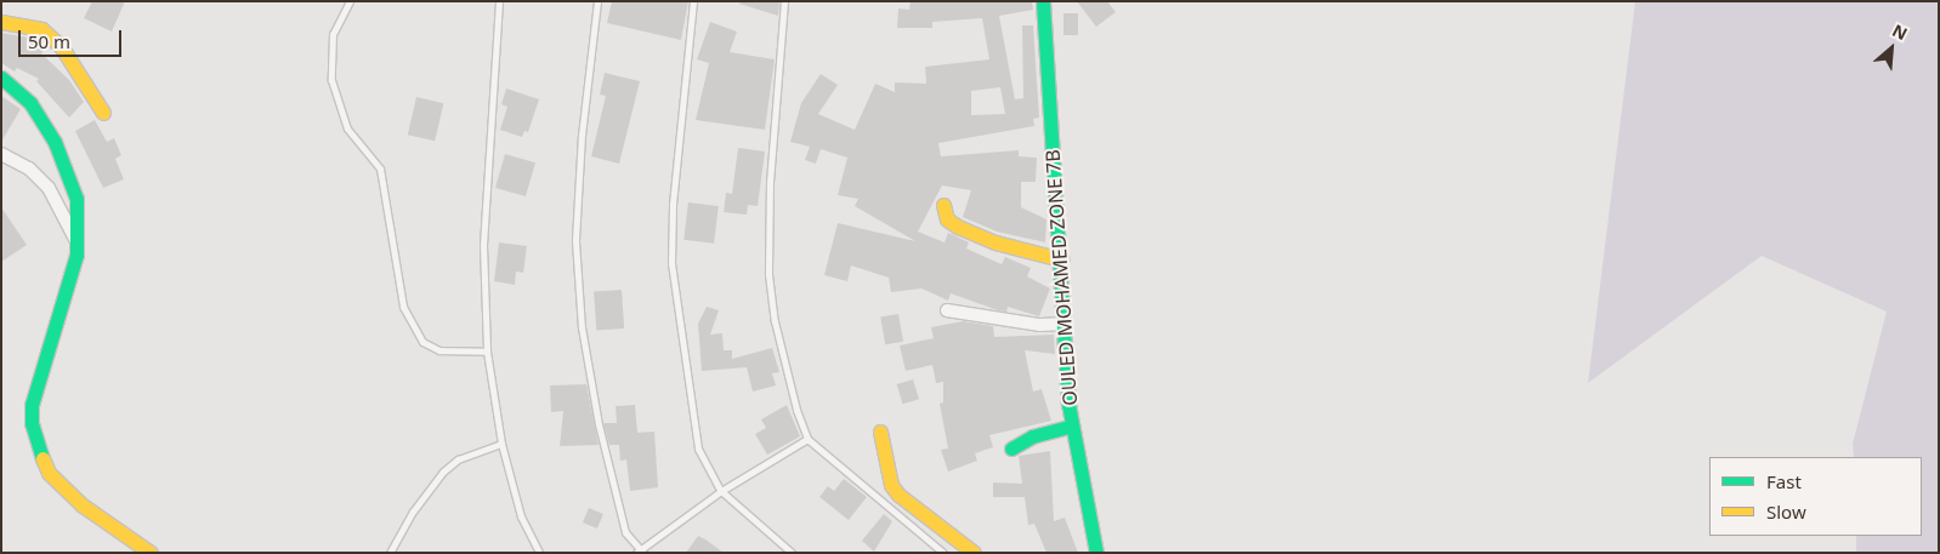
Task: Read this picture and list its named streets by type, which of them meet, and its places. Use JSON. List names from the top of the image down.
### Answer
{
  "streets": {
    "main road": ["OULED MOHAMED ZONE 7B"]
  },
  "legend": ["Fast", "Slow"],
  "scale_bar": "50 m",
  "north": "top right"
}
